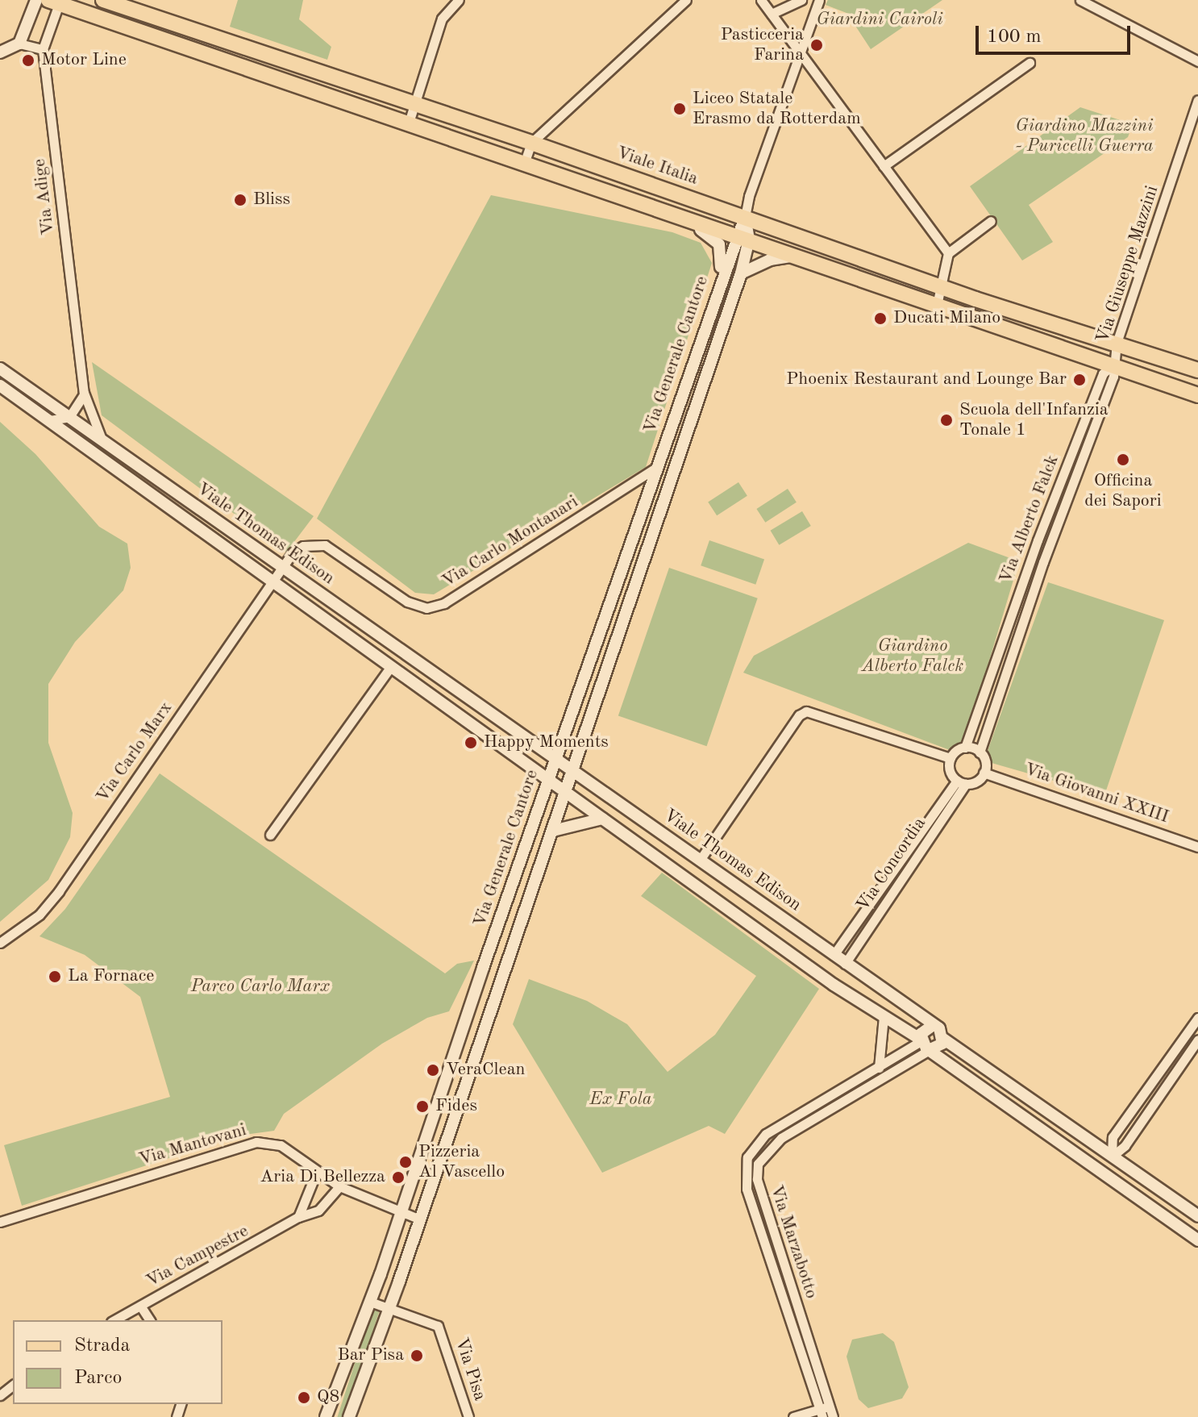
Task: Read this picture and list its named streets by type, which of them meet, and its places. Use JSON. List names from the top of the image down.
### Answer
{
  "streets": {
    "main road": ["Viale Italia"],
    "street": [
      "Via Adige",
      "Via Giuseppe Mazzini",
      "Via Generale Cantore",
      "Via Alberto Falck",
      "Viale Thomas Edison",
      "Via Carlo Montanari",
      "Via Carlo Marx",
      "Via Giovanni XXIII",
      "Via Concordia",
      "Via Mantovani",
      "Via Marzabotto",
      "Via Campestre",
      "Via Pisa"
    ]
  },
  "crossings": [
    ["Viale Italia", "Via Giuseppe Mazzini"],
    ["Viale Italia", "Via Generale Cantore"],
    ["Via Adige", "Viale Thomas Edison"],
    ["Via Giuseppe Mazzini", "Via Alberto Falck"],
    ["Via Generale Cantore", "Viale Thomas Edison"],
    ["Via Generale Cantore", "Via Carlo Montanari"],
    ["Via Generale Cantore", "Via Mantovani"],
    ["Via Generale Cantore", "Via Pisa"],
    ["Via Alberto Falck", "Via Giovanni XXIII"],
    ["Via Alberto Falck", "Via Concordia"],
    ["Viale Thomas Edison", "Via Carlo Montanari"],
    ["Viale Thomas Edison", "Via Carlo Marx"],
    ["Viale Thomas Edison", "Via Concordia"],
    ["Viale Thomas Edison", "Via Marzabotto"],
    ["Via Carlo Montanari", "Via Carlo Marx"],
    ["Via Giovanni XXIII", "Via Concordia"],
    ["Via Mantovani", "Via Campestre"]
  ],
  "parks": [
    "Giardini Cairoli",
    "Giardino Mazzini - Puricelli Guerra",
    "Giardino Alberto Falck",
    "Parco Carlo Marx",
    "Ex Fola"
  ],
  "places": [
    "Pasticceria Farina",
    "Motor Line",
    "Liceo Statale Erasmo da Rotterdam",
    "Bliss",
    "Ducati Milano",
    "Phoenix Restaurant and Lounge Bar",
    "Scuola dell'Infanzia Tonale 1",
    "Officina dei Sapori",
    "Happy Moments",
    "La Fornace",
    "VeraClean",
    "Fides",
    "Pizzeria Al Vascello",
    "Aria Di Bellezza",
    "Bar Pisa",
    "Q8"
  ],
  "legend": ["Strada", "Parco"],
  "scale_bar": "100 m"
}
